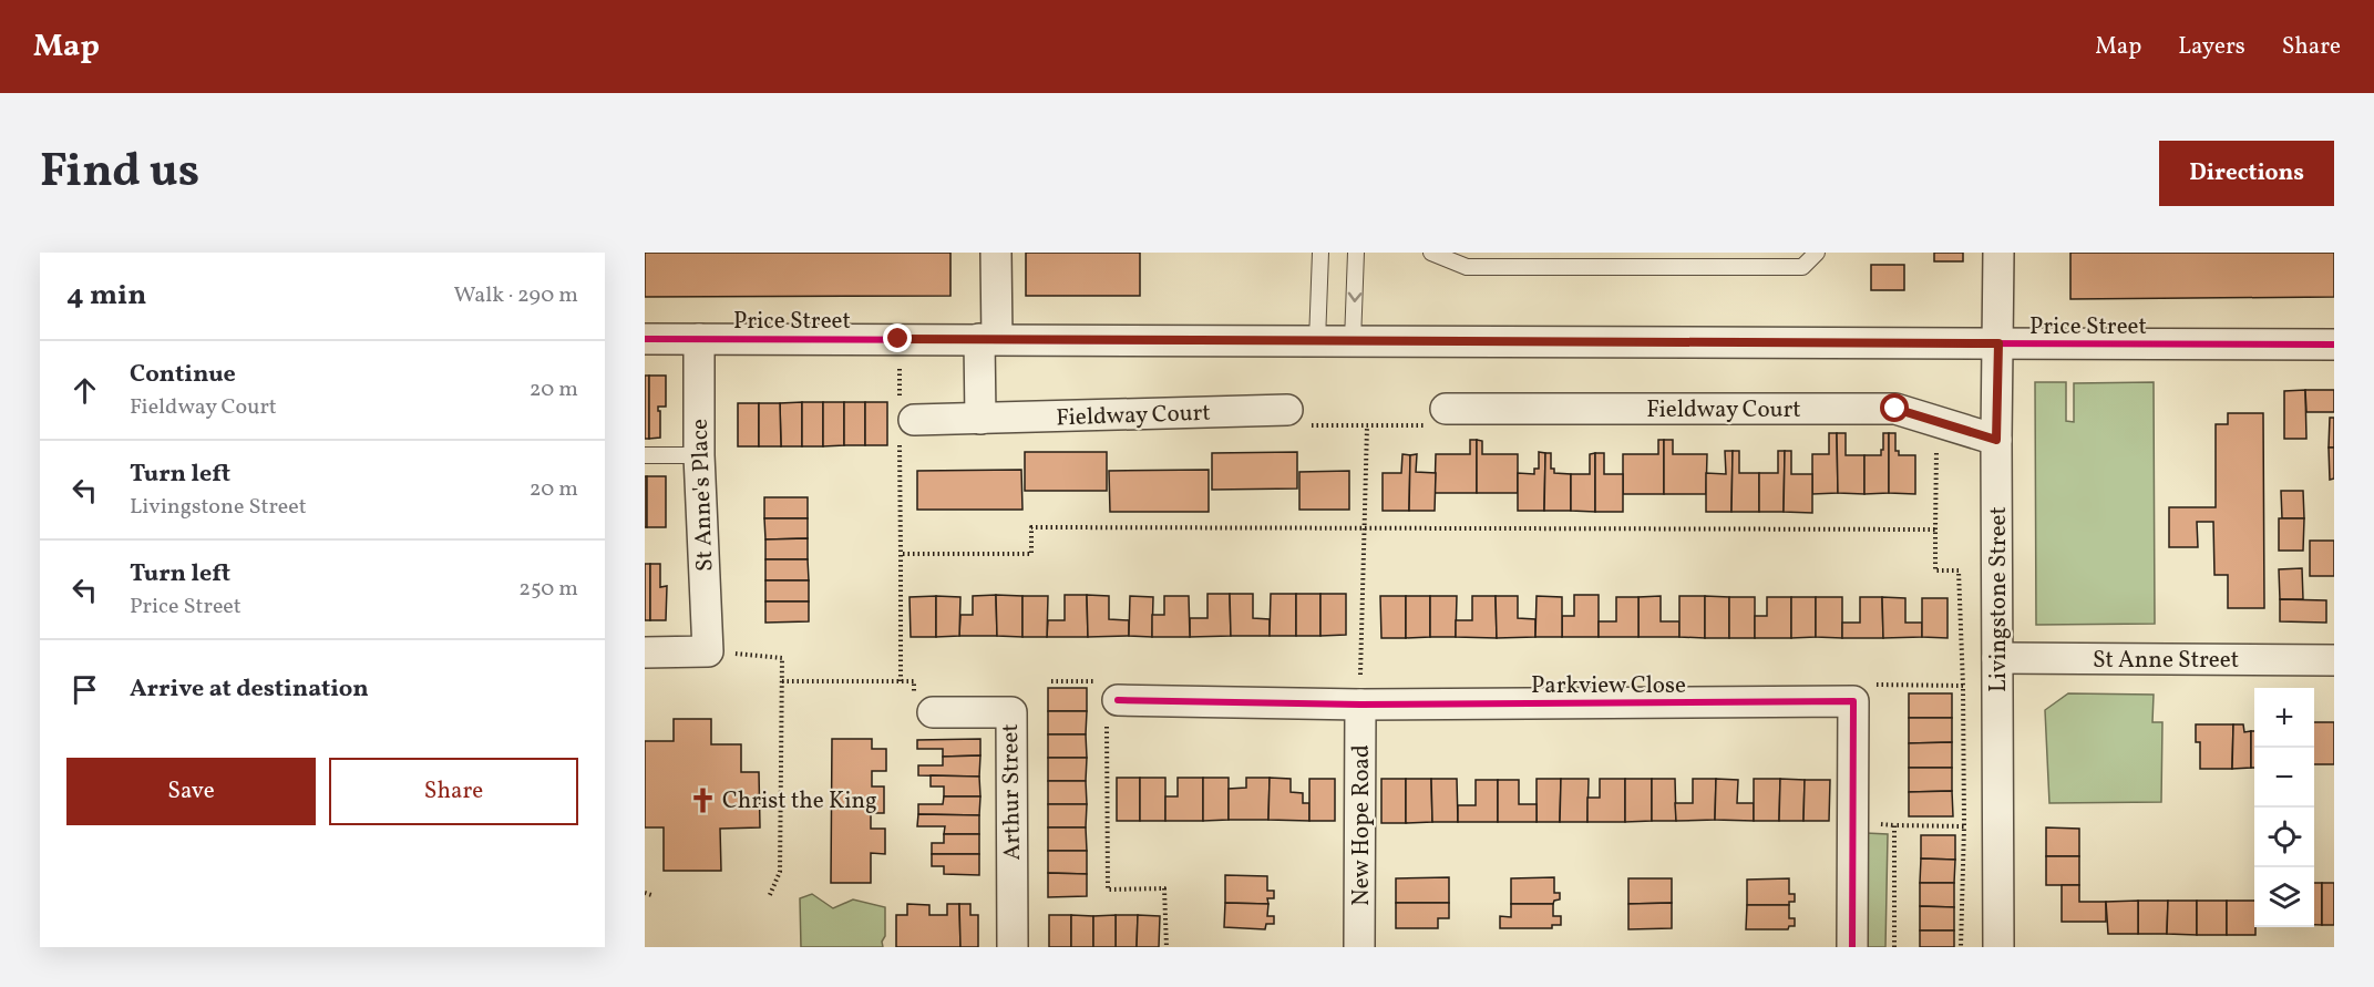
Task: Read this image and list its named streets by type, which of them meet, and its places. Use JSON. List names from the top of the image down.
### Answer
{
  "streets": {
    "street": [
      "Price Street",
      "Fieldway Court",
      "St Anne's Place",
      "Livingstone Street",
      "St Anne Street",
      "Parkview Close",
      "Arthur Street",
      "New Hope Road"
    ]
  },
  "crossings": [
    ["Price Street", "St Anne's Place"],
    ["Price Street", "Livingstone Street"],
    ["Fieldway Court", "Livingstone Street"],
    ["Livingstone Street", "St Anne Street"],
    ["Parkview Close", "New Hope Road"]
  ],
  "places": {
    "church": ["Christ the King"]
  },
  "page": {
    "header": "Map",
    "nav": ["Map", "Layers", "Share"],
    "title": "Find us",
    "buttons": [
      "Directions",
      ["Save", "Share"]
    ],
    "heading": ["4 min", "Walk · 290 m"],
    "list": [
      ["Continue", "Fieldway Court", "20 m"],
      ["Turn left", "Livingstone Street", "20 m"],
      ["Turn left", "Price Street", "250 m"],
      "Arrive at destination"
    ],
    "map_buttons": ["+", "−"]
  }
}
